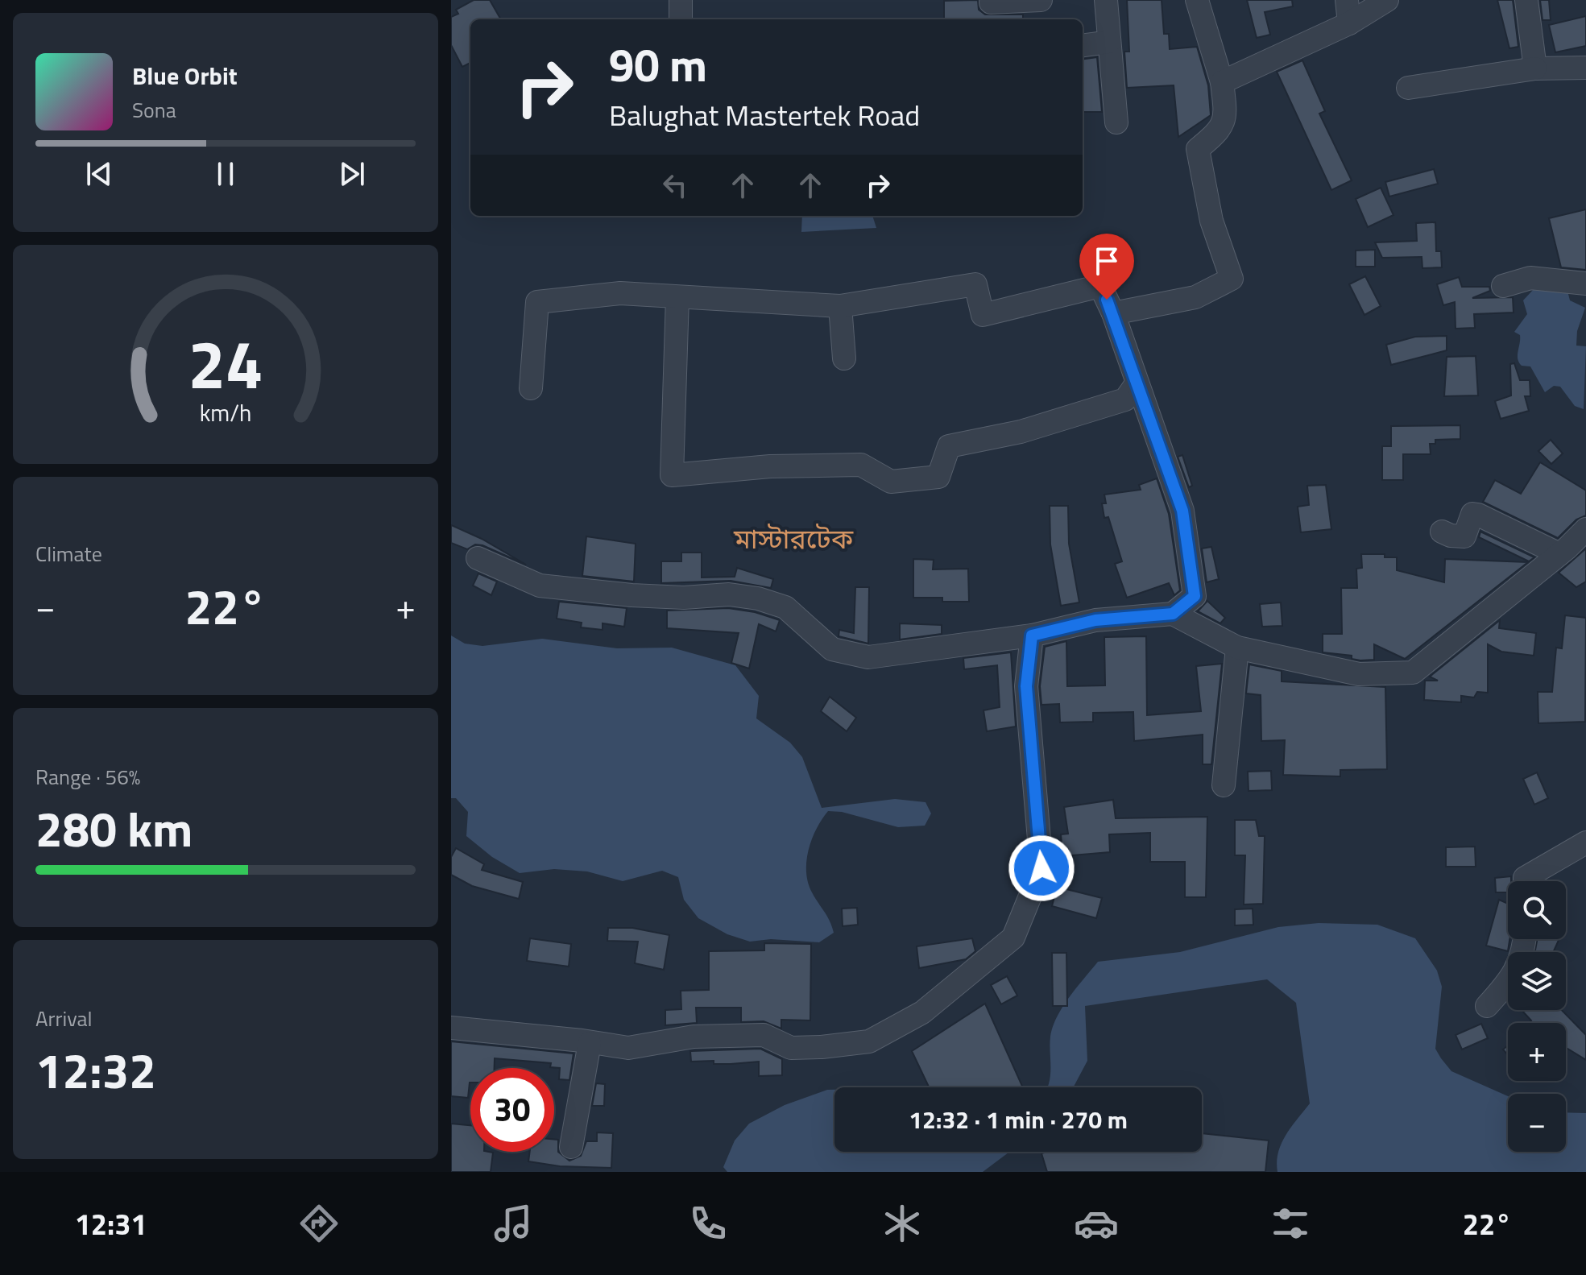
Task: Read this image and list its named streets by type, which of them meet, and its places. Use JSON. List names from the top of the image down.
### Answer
{
  "districts": ["মাস্টারটেক"],
  "page": {
    "turn": ["90 m", "Balughat Mastertek Road"],
    "song": ["Blue Orbit", "Sona"],
    "tile": [
      "Climate",
      ["Range · 56%", "280 km"],
      ["Arrival", "12:32"]
    ],
    "heat": ["−", "22°", "+"],
    "map_buttons": ["+", "−"],
    "limit": "30",
    "trip": "12:32 · 1 min · 270 m",
    "tabs": ["12:31", "22°"],
    "gauge": ["24", "km/h"]
  }
}
